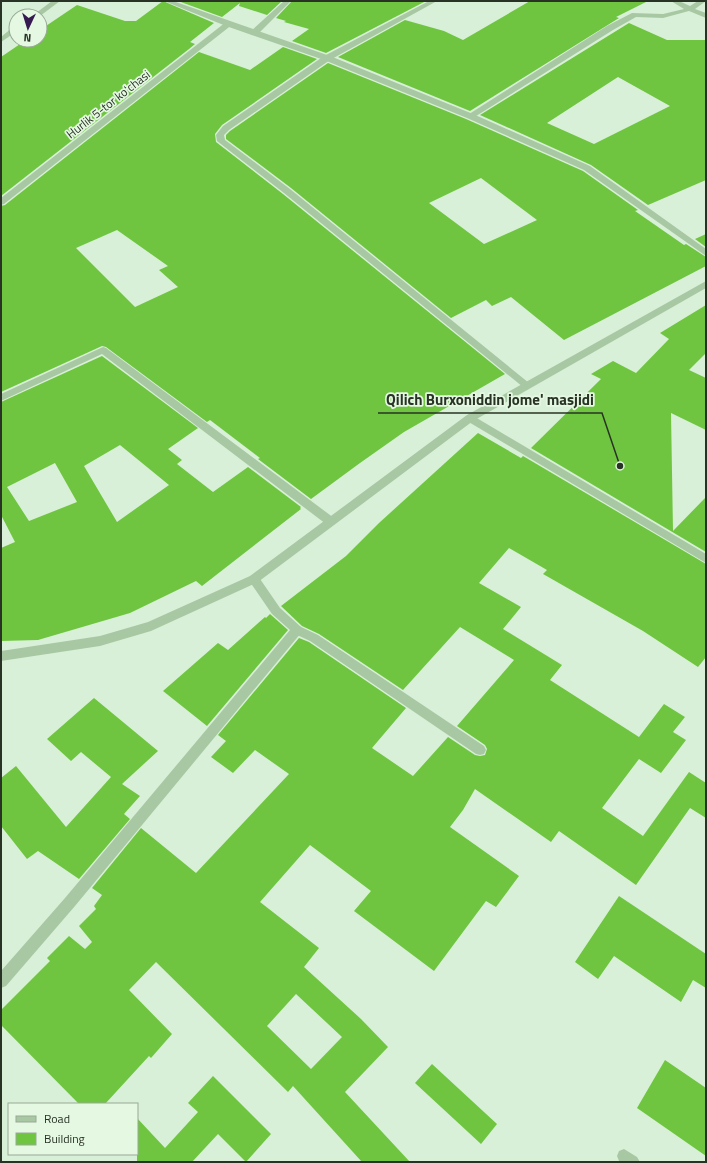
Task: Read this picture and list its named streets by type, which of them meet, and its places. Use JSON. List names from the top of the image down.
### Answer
{
  "streets": {
    "street": ["Hurlik 5-tor koʻchasi"]
  },
  "places": ["Qilich Burxoniddin jome' masjidi"],
  "legend": ["Road", "Building"],
  "north": "bottom"
}
